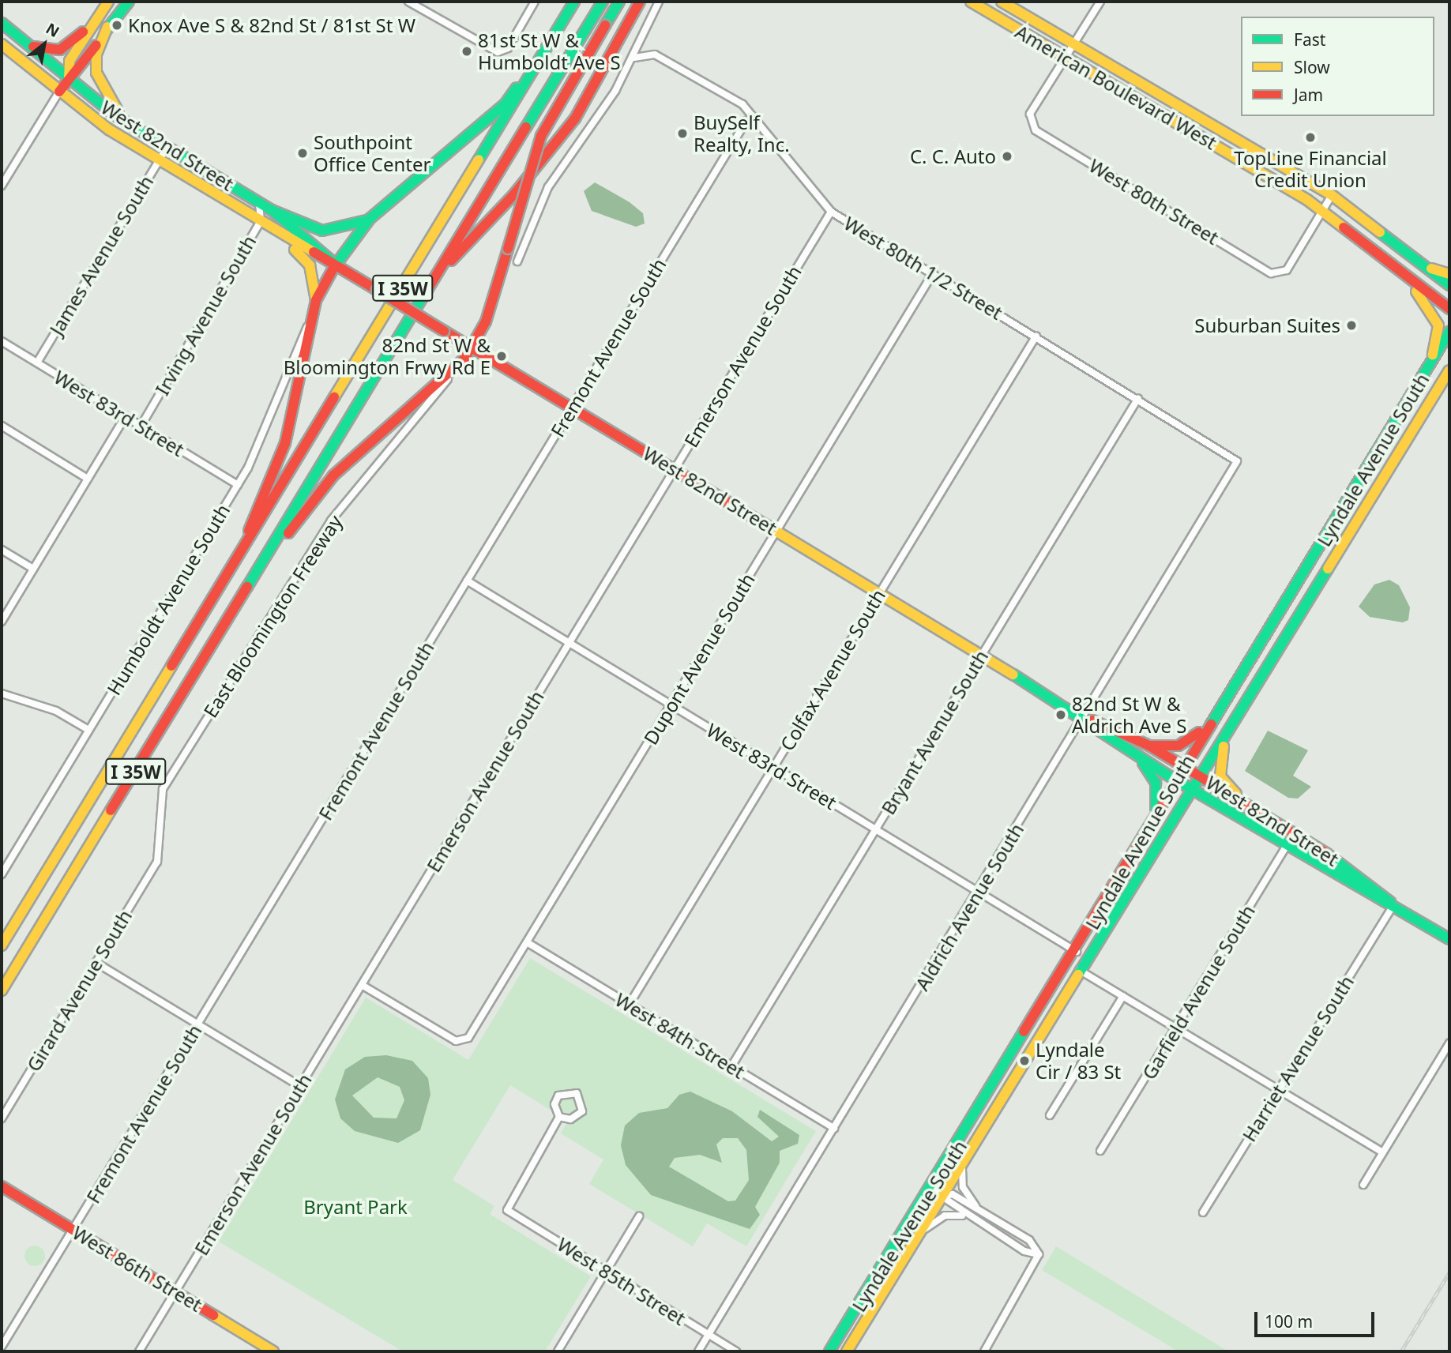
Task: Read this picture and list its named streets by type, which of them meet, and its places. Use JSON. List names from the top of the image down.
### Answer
{
  "streets": {
    "main road": [
      "American Boulevard West",
      "West 82nd Street",
      "I 35W",
      "Lyndale Avenue South",
      "West 86th Street"
    ],
    "street": [
      "West 80th Street",
      "James Avenue South",
      "West 80th 1/2 Street",
      "Irving Avenue South",
      "Fremont Avenue South",
      "Emerson Avenue South",
      "West 83rd Street",
      "Humboldt Avenue South",
      "East Bloomington Freeway",
      "Dupont Avenue South",
      "Colfax Avenue South",
      "Bryant Avenue South",
      "Aldrich Avenue South",
      "Girard Avenue South",
      "Garfield Avenue South",
      "West 84th Street",
      "Harriet Avenue South",
      "West 85th Street"
    ]
  },
  "crossings": [
    ["American Boulevard West", "West 80th Street"],
    ["West 82nd Street", "James Avenue South"],
    ["West 82nd Street", "Irving Avenue South"],
    ["West 82nd Street", "Fremont Avenue South"],
    ["West 82nd Street", "Emerson Avenue South"],
    ["West 82nd Street", "Lyndale Avenue South"],
    ["West 82nd Street", "Dupont Avenue South"],
    ["West 82nd Street", "Colfax Avenue South"],
    ["West 82nd Street", "Bryant Avenue South"],
    ["West 82nd Street", "Aldrich Avenue South"],
    ["West 82nd Street", "Garfield Avenue South"],
    ["West 82nd Street", "Harriet Avenue South"],
    ["James Avenue South", "West 83rd Street"],
    ["West 80th 1/2 Street", "Fremont Avenue South"],
    ["West 80th 1/2 Street", "Emerson Avenue South"],
    ["West 80th 1/2 Street", "Dupont Avenue South"],
    ["West 80th 1/2 Street", "Colfax Avenue South"],
    ["West 80th 1/2 Street", "Bryant Avenue South"],
    ["West 80th 1/2 Street", "Aldrich Avenue South"],
    ["Irving Avenue South", "West 83rd Street"],
    ["Fremont Avenue South", "West 83rd Street"],
    ["Fremont Avenue South", "West 86th Street"],
    ["Emerson Avenue South", "West 83rd Street"],
    ["Emerson Avenue South", "Dupont Avenue South"],
    ["Emerson Avenue South", "West 86th Street"],
    ["West 83rd Street", "Lyndale Avenue South"],
    ["West 83rd Street", "Humboldt Avenue South"],
    ["West 83rd Street", "Dupont Avenue South"],
    ["West 83rd Street", "Colfax Avenue South"],
    ["West 83rd Street", "Bryant Avenue South"],
    ["West 83rd Street", "Aldrich Avenue South"],
    ["East Bloomington Freeway", "Girard Avenue South"],
    ["Dupont Avenue South", "West 84th Street"],
    ["Colfax Avenue South", "West 84th Street"],
    ["Bryant Avenue South", "West 84th Street"],
    ["Aldrich Avenue South", "West 84th Street"],
    ["Aldrich Avenue South", "West 85th Street"]
  ],
  "parks": ["Bryant Park"],
  "places": [
    "Knox Ave S & 82nd St / 81st St W",
    "81st St W & Humboldt Ave S",
    "BuySelf Realty, Inc.",
    "TopLine Financial Credit Union",
    "Southpoint Office Center",
    "C. C. Auto",
    "Suburban Suites",
    "82nd St W & Bloomington Frwy Rd E",
    "82nd St W & Aldrich Ave S",
    "Lyndale Cir / 83 St"
  ],
  "legend": ["Fast", "Slow", "Jam"],
  "scale_bar": "100 m",
  "north": "top right"
}
